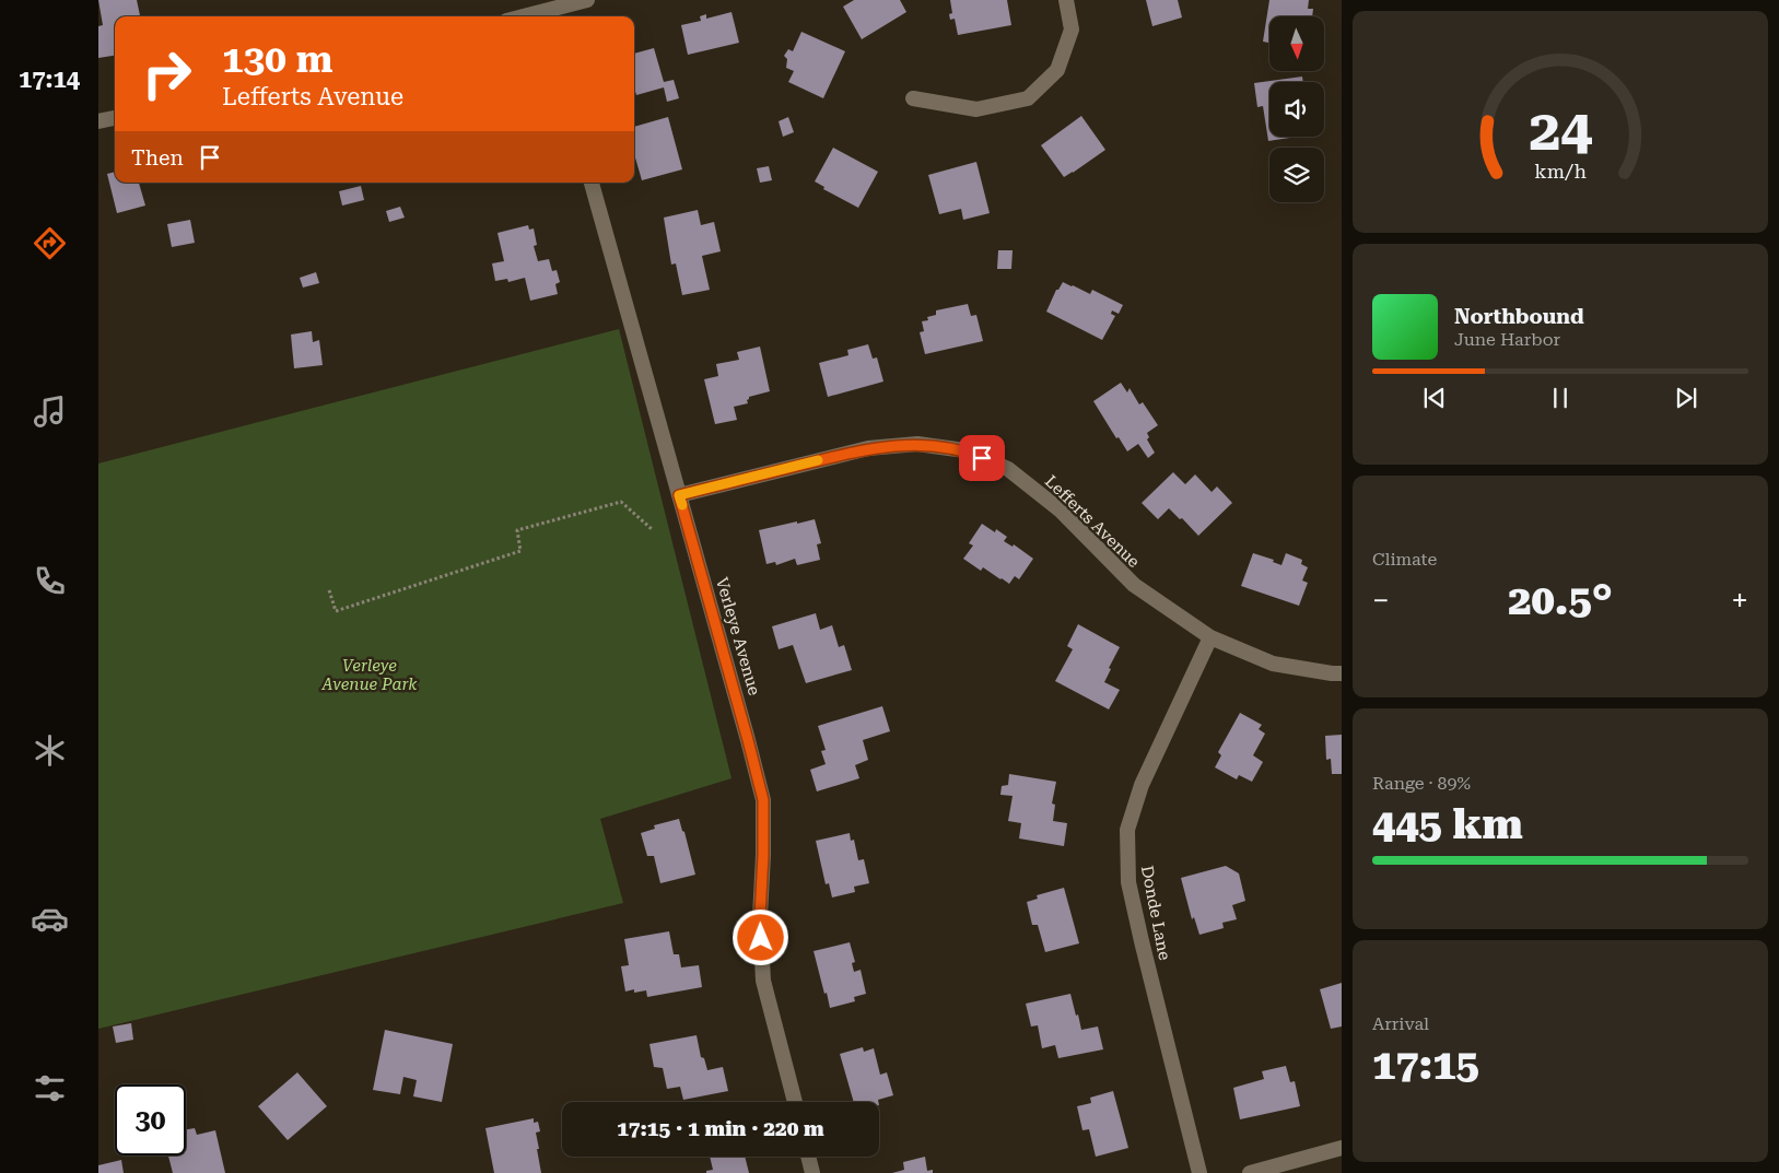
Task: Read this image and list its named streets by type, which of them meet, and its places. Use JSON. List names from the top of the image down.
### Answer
{
  "streets": {
    "street": ["Lefferts Avenue", "Verleye Avenue", "Donde Lane"]
  },
  "crossings": [
    ["Lefferts Avenue", "Verleye Avenue"],
    ["Lefferts Avenue", "Donde Lane"]
  ],
  "parks": ["Verleye Avenue Park"],
  "north": "bottom",
  "page": {
    "tabs": "17:14",
    "turn": ["130 m", "Lefferts Avenue"],
    "then": "Then",
    "song": ["Northbound", "June Harbor"],
    "tile": [
      "Climate",
      ["Range · 89%", "445 km"],
      ["Arrival", "17:15"]
    ],
    "heat": ["−", "20.5°", "+"],
    "limit": "30",
    "trip": "17:15 · 1 min · 220 m",
    "gauge": ["24", "km/h"]
  }
}
